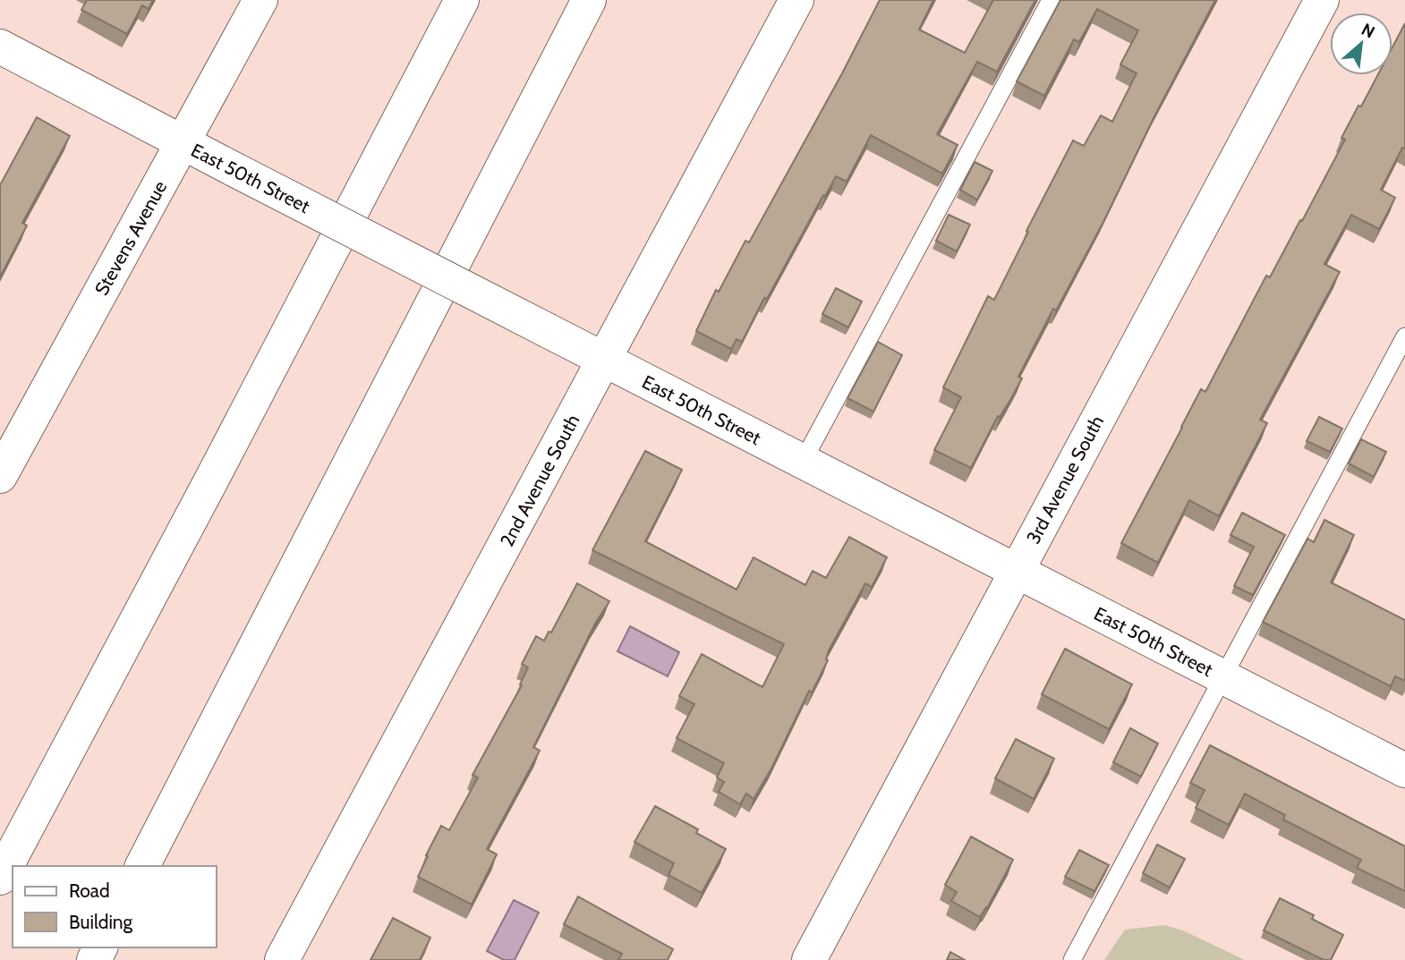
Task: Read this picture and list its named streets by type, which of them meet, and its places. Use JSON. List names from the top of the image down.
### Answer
{
  "streets": {
    "main road": [
      "East 50th Street",
      "Stevens Avenue",
      "3rd Avenue South",
      "2nd Avenue South"
    ]
  },
  "crossings": [
    ["East 50th Street", "Stevens Avenue"],
    ["East 50th Street", "3rd Avenue South"],
    ["East 50th Street", "2nd Avenue South"]
  ],
  "legend": ["Road", "Building"],
  "north": "top right"
}
